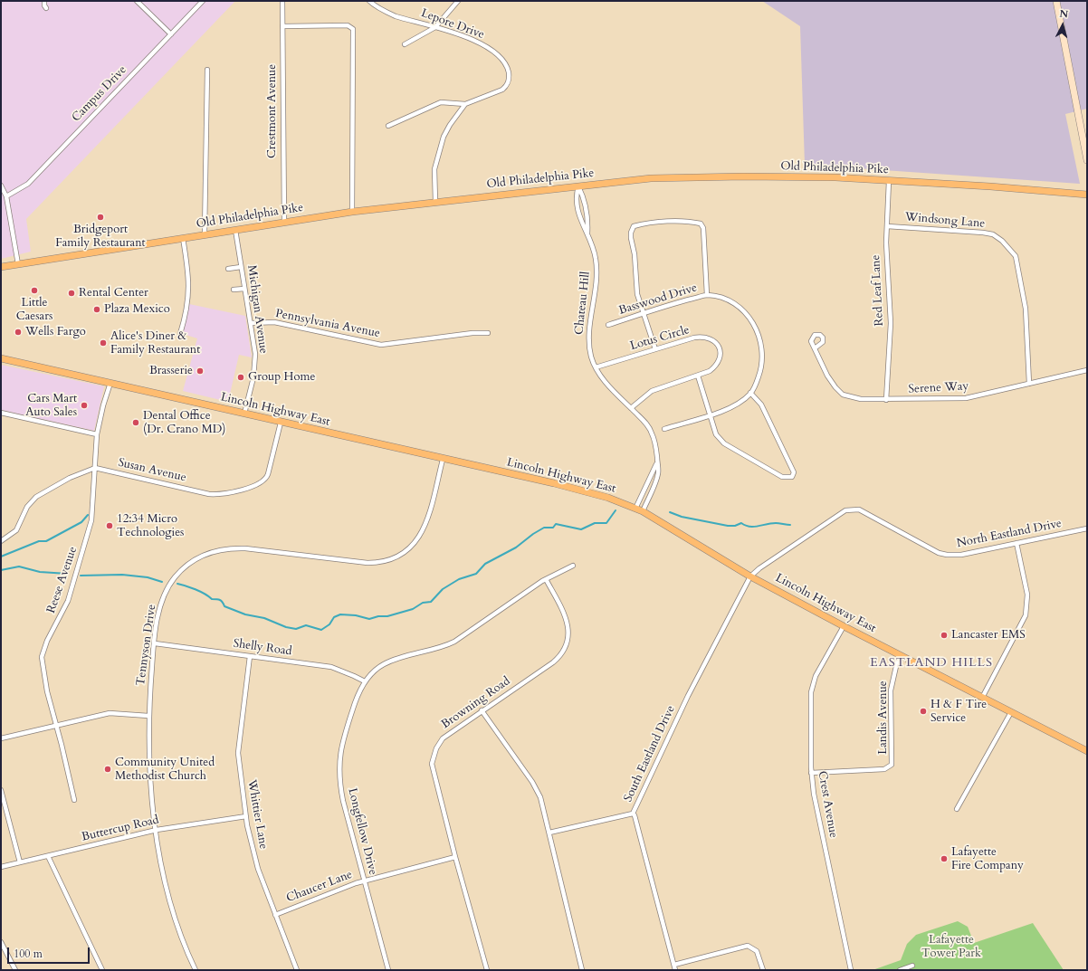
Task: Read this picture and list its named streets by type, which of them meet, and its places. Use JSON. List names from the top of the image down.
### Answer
{
  "streets": {
    "main road": ["Old Philadelphia Pike", "Lincoln Highway East"],
    "street": [
      "Lepore Drive",
      "Campus Drive",
      "Crestmont Avenue",
      "Windsong Lane",
      "Red Leaf Lane",
      "Basswood Drive",
      "Chateau Hill",
      "Michigan Avenue",
      "Pennsylvania Avenue",
      "Lotus Circle",
      "Serene Way",
      "Susan Avenue",
      "North Eastland Drive",
      "Reese Avenue",
      "Tennyson Drive",
      "Shelly Road",
      "Browning Road",
      "Landis Avenue",
      "South Eastland Drive",
      "Crest Avenue",
      "Whittier Lane",
      "Buttercup Road",
      "Longfellow Drive",
      "Chaucer Lane"
    ]
  },
  "crossings": [
    ["Crestmont Avenue", "Old Philadelphia Pike"],
    ["Old Philadelphia Pike", "Red Leaf Lane"],
    ["Old Philadelphia Pike", "Chateau Hill"],
    ["Old Philadelphia Pike", "Michigan Avenue"],
    ["Windsong Lane", "Red Leaf Lane"],
    ["Windsong Lane", "Serene Way"],
    ["Red Leaf Lane", "Serene Way"],
    ["Chateau Hill", "Lotus Circle"],
    ["Chateau Hill", "Lincoln Highway East"],
    ["Michigan Avenue", "Pennsylvania Avenue"],
    ["Michigan Avenue", "Lincoln Highway East"],
    ["Lincoln Highway East", "Susan Avenue"],
    ["Lincoln Highway East", "North Eastland Drive"],
    ["Lincoln Highway East", "Reese Avenue"],
    ["Lincoln Highway East", "Tennyson Drive"],
    ["Lincoln Highway East", "Landis Avenue"],
    ["Lincoln Highway East", "South Eastland Drive"],
    ["Lincoln Highway East", "Crest Avenue"],
    ["Susan Avenue", "Reese Avenue"],
    ["North Eastland Drive", "South Eastland Drive"],
    ["Tennyson Drive", "Shelly Road"],
    ["Tennyson Drive", "Buttercup Road"],
    ["Shelly Road", "Whittier Lane"],
    ["Shelly Road", "Longfellow Drive"],
    ["Browning Road", "Longfellow Drive"],
    ["Browning Road", "Chaucer Lane"],
    ["Landis Avenue", "Crest Avenue"],
    ["Whittier Lane", "Buttercup Road"],
    ["Whittier Lane", "Chaucer Lane"],
    ["Longfellow Drive", "Chaucer Lane"]
  ],
  "districts": ["EASTLAND HILLS"],
  "parks": ["Lafayette Tower Park"],
  "places": [
    "Bridgeport Family Restaurant",
    "Little Caesars",
    "Rental Center",
    "Plaza Mexico",
    "Wells Fargo",
    "Alice's Diner & Family Restaurant",
    "Brasserie",
    "Group Home",
    "Cars Mart Auto Sales",
    "Dental Office (Dr. Crano MD)",
    "12:34 Micro Technologies",
    "Lancaster EMS",
    "H & F Tire Service",
    "Community United Methodist Church",
    "Lafayette Fire Company"
  ],
  "scale_bar": "100 m",
  "north": "top"
}
